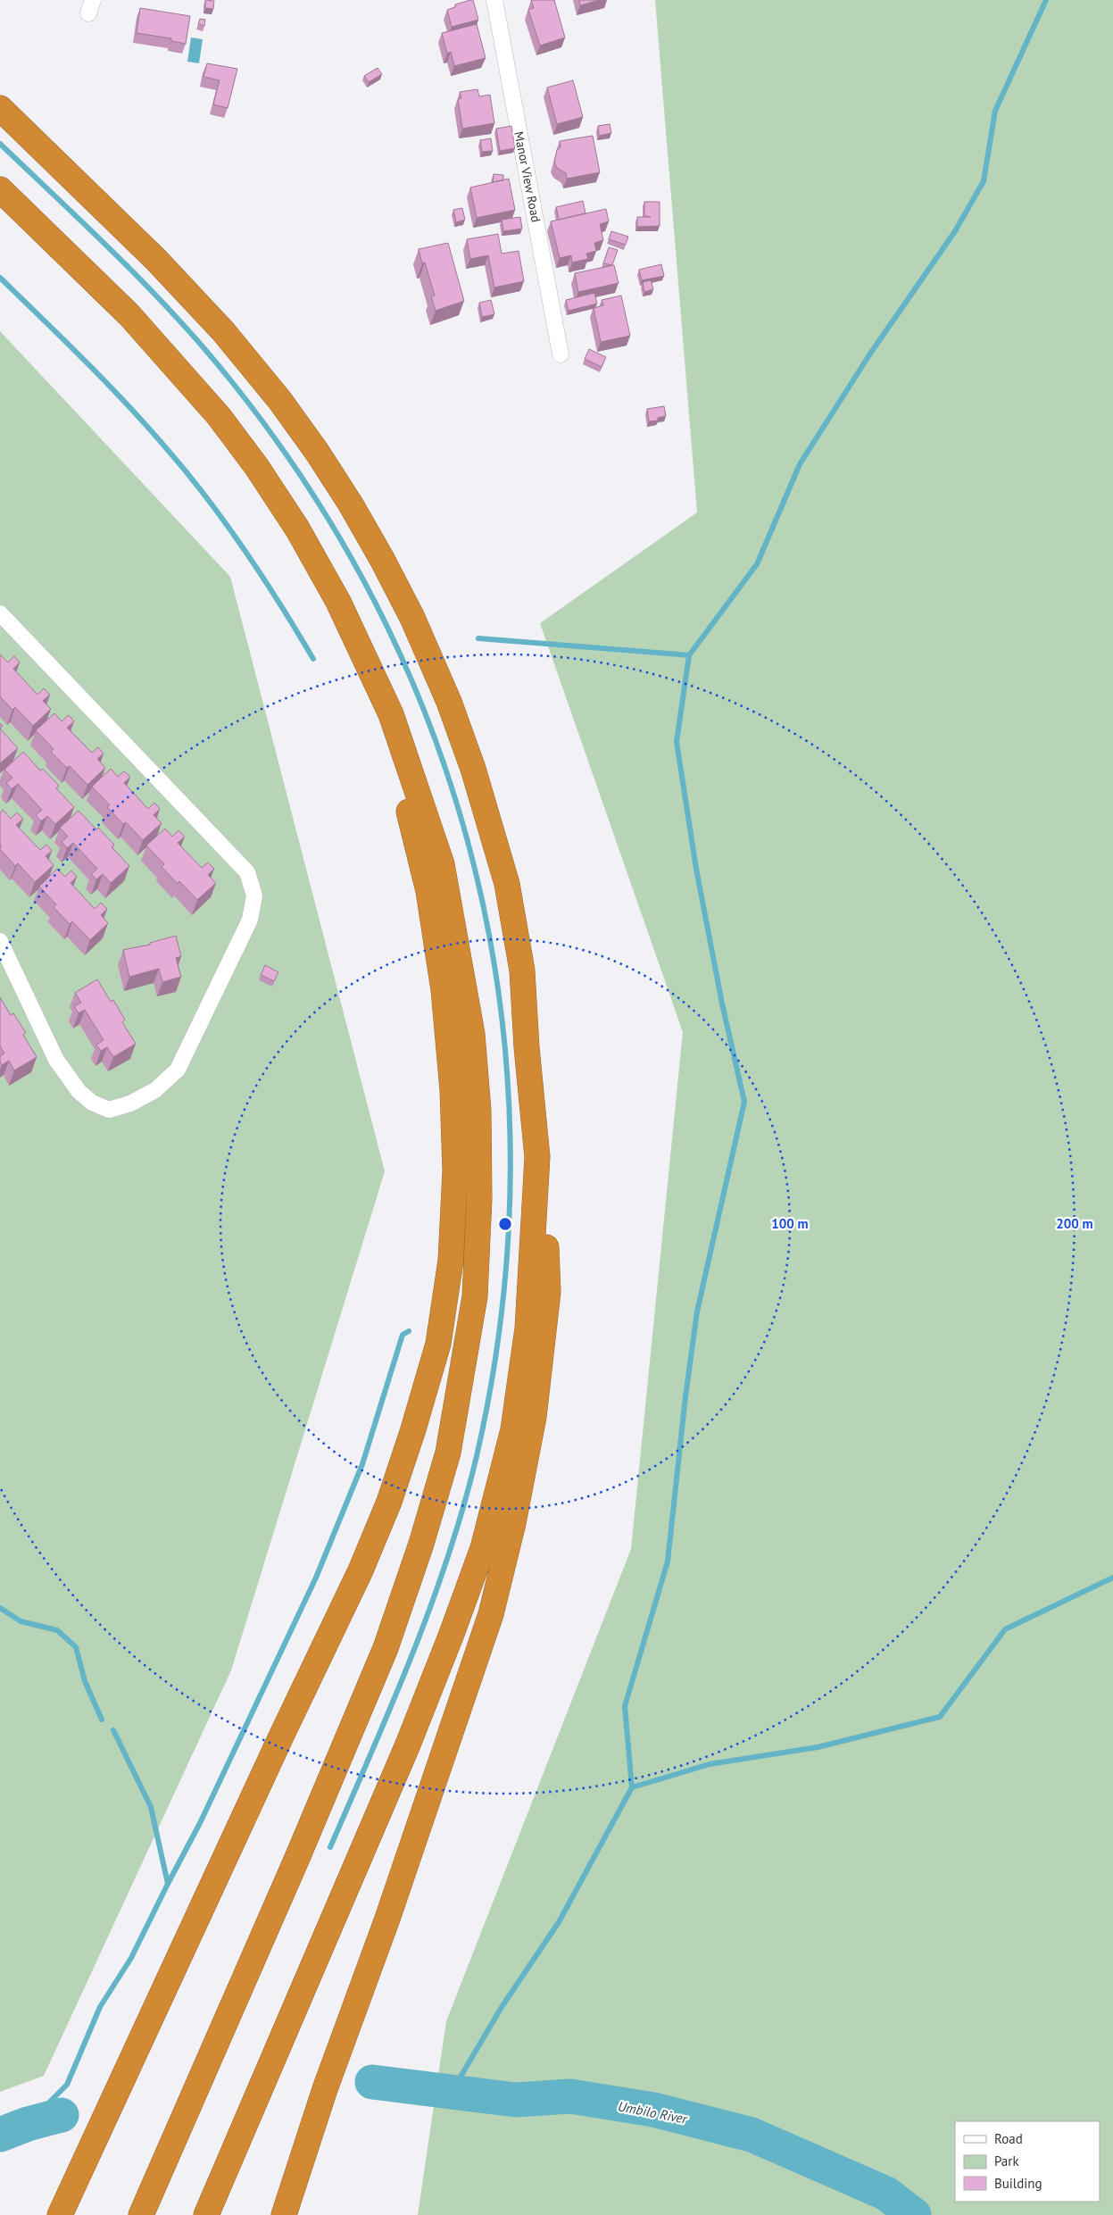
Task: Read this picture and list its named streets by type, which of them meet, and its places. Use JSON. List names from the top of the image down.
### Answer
{
  "streets": {
    "street": ["Manor View Road"]
  },
  "water": ["Umbilo River"],
  "legend": ["Road", "Park", "Building"],
  "rings": ["100 m", "200 m"]
}
